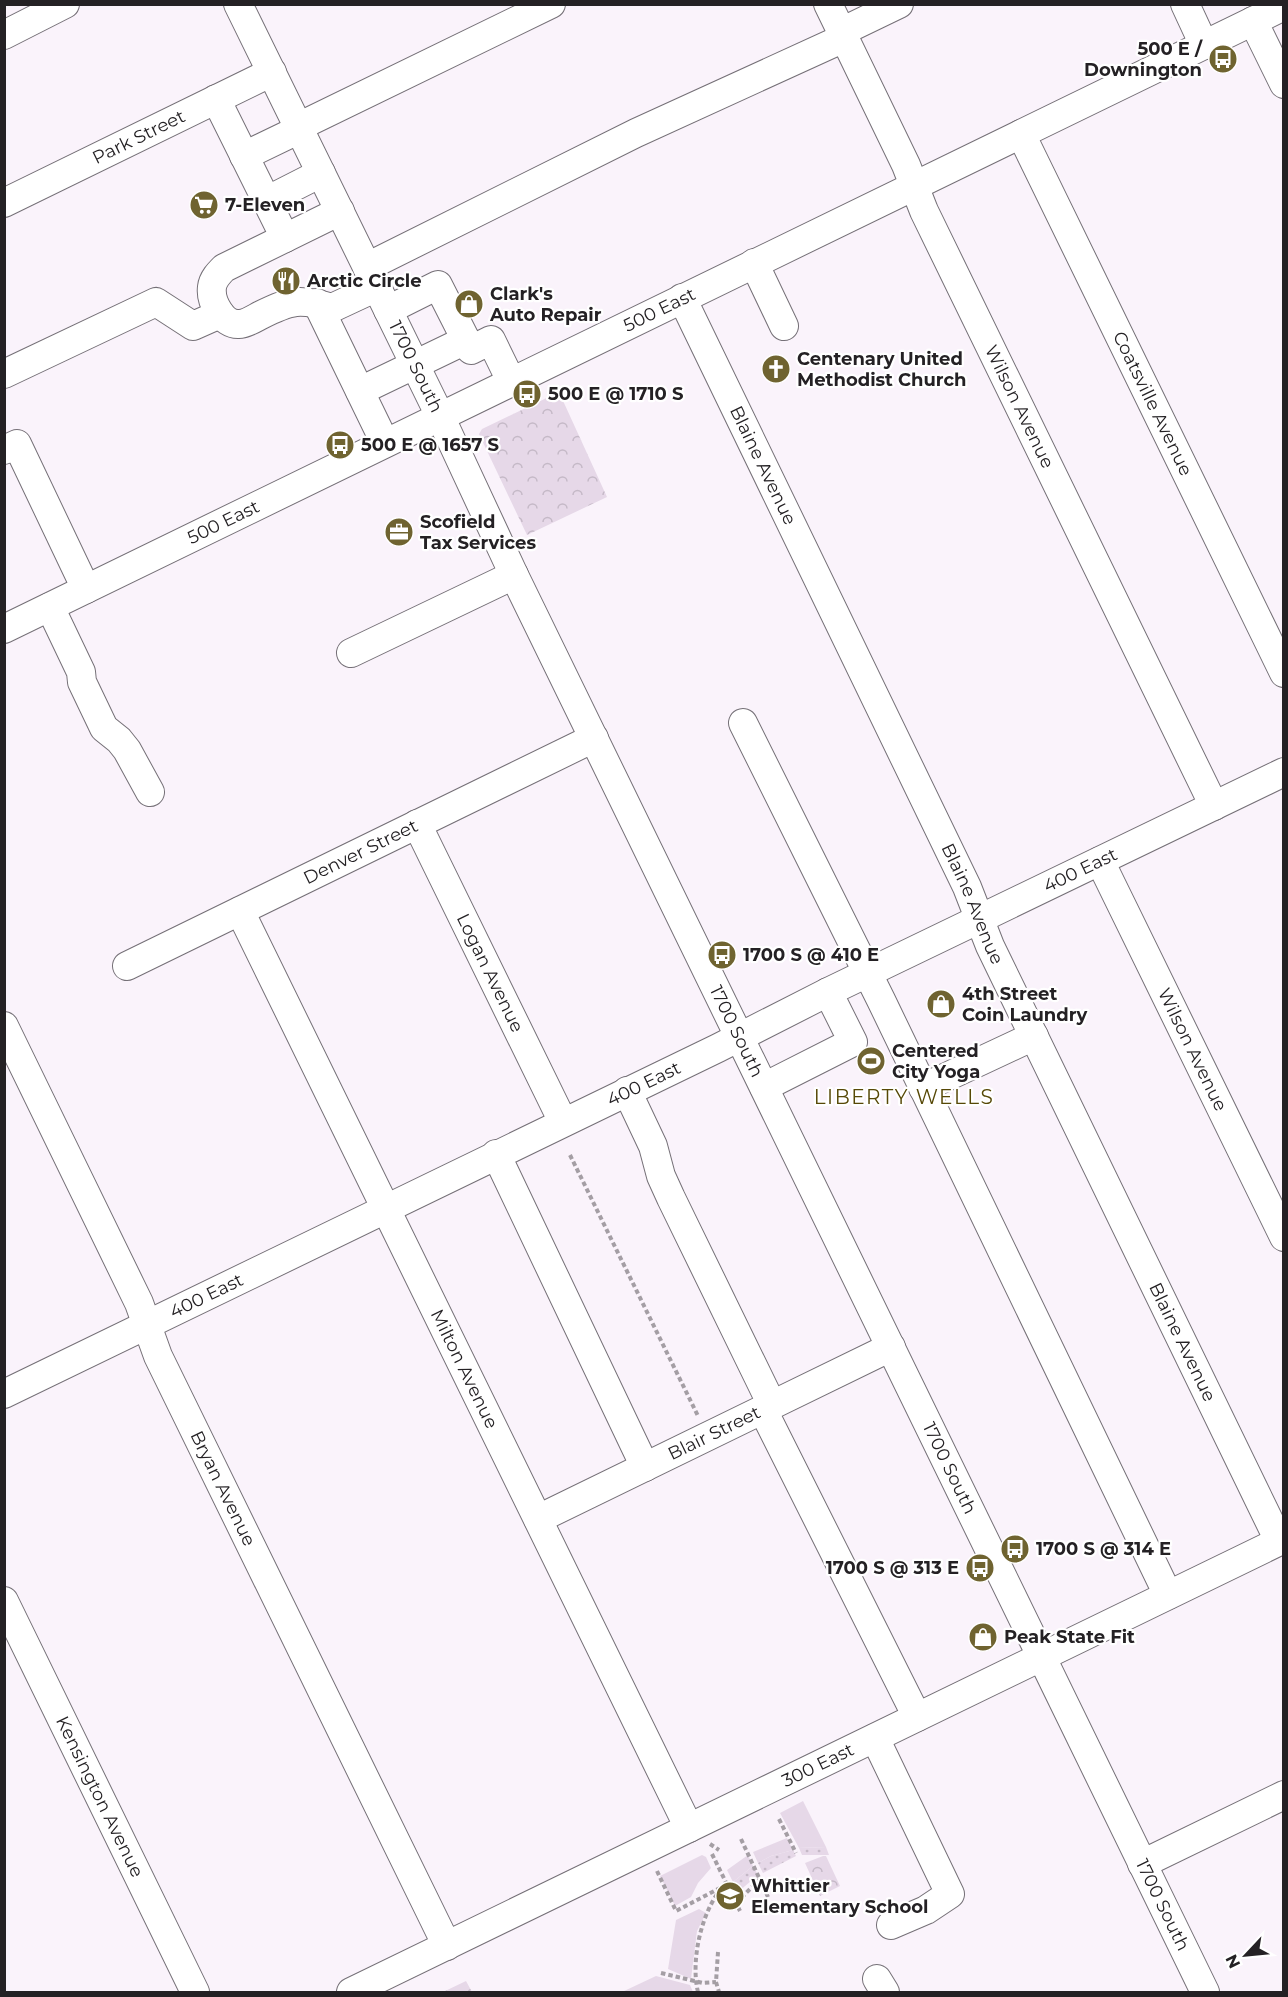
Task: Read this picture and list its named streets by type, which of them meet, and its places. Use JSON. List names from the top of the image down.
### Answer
{
  "streets": {
    "street": [
      "Park Street",
      "500 East",
      "1700 South",
      "Coatsville Avenue",
      "Wilson Avenue",
      "Blaine Avenue",
      "Denver Street",
      "400 East",
      "Logan Avenue",
      "Milton Avenue",
      "Blair Street",
      "Bryan Avenue",
      "300 East",
      "Kensington Avenue"
    ]
  },
  "crossings": [
    ["Park Street", "1700 South"],
    ["500 East", "1700 South"],
    ["500 East", "Coatsville Avenue"],
    ["500 East", "Wilson Avenue"],
    ["500 East", "Blaine Avenue"],
    ["1700 South", "Denver Street"],
    ["1700 South", "400 East"],
    ["1700 South", "Blair Street"],
    ["1700 South", "300 East"],
    ["Wilson Avenue", "400 East"],
    ["Blaine Avenue", "400 East"],
    ["Blaine Avenue", "300 East"],
    ["Denver Street", "Logan Avenue"],
    ["Denver Street", "Milton Avenue"],
    ["400 East", "Logan Avenue"],
    ["400 East", "Milton Avenue"],
    ["400 East", "Bryan Avenue"],
    ["Milton Avenue", "Blair Street"],
    ["Milton Avenue", "300 East"],
    ["Bryan Avenue", "300 East"]
  ],
  "districts": ["LIBERTY WELLS"],
  "places": {
    "bus stop": [
      "500 E / Downington",
      "500 E @ 1710 S",
      "500 E @ 1657 S",
      "1700 S @ 410 E",
      "1700 S @ 314 E",
      "1700 S @ 313 E"
    ],
    "supermarket": ["7-Eleven"],
    "restaurant": ["Arctic Circle"],
    "shop": ["Clark's Auto Repair", "4th Street Coin Laundry", "Peak State Fit"],
    "church": ["Centenary United Methodist Church"],
    "office": ["Scofield Tax Services"],
    "sports": ["Centered City Yoga"],
    "school or university": ["Whittier Elementary School"]
  },
  "north": "bottom left"
}
